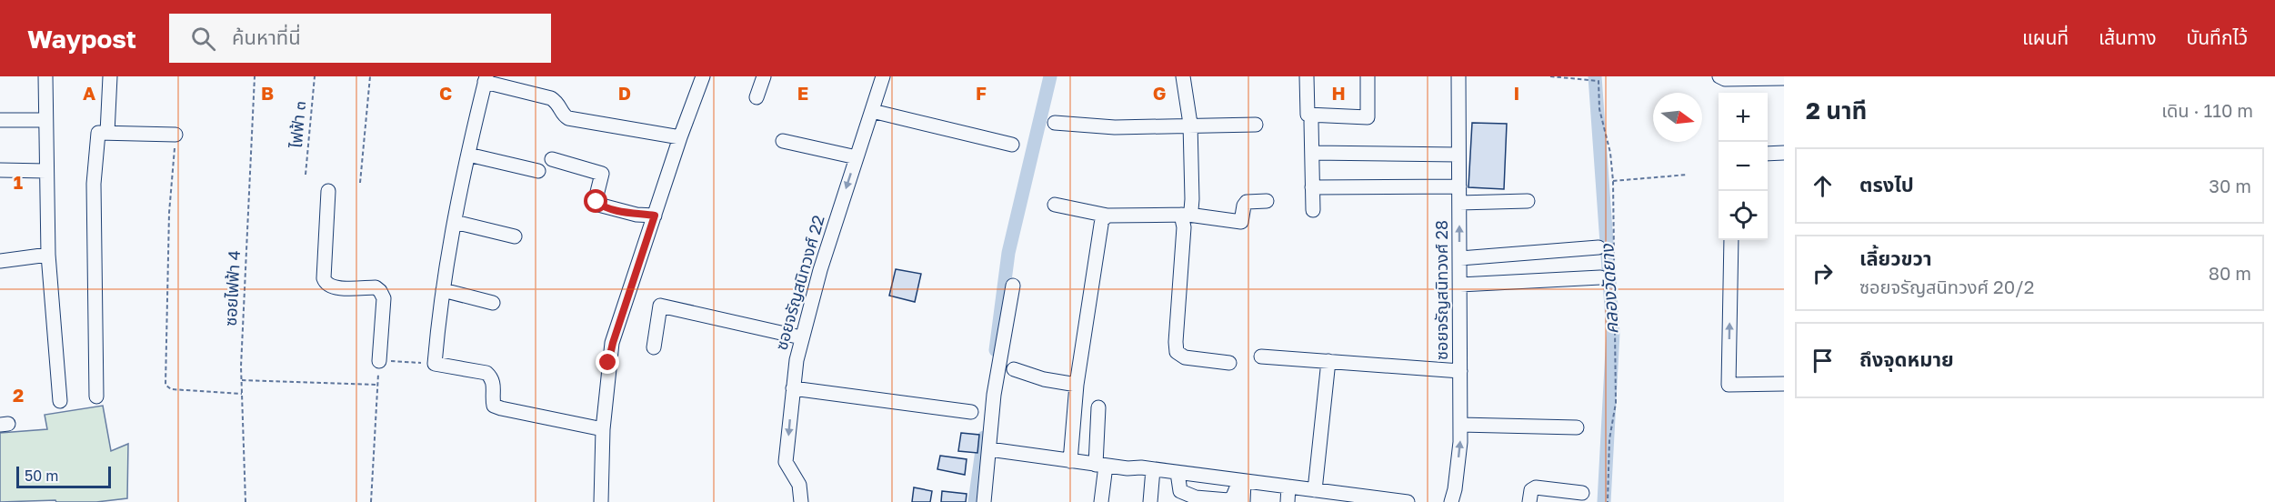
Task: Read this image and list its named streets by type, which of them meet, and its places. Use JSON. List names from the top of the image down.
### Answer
{
  "streets": {
    "street": ["ซอยจรัญสนิทวงศ์ 22", "ซอยจรัญสนิทวงศ์ 28"],
    "path": ["ไฟฟ้า ๓", "ซอยไฟฟ้า 4"]
  },
  "one_way": ["ซอยจรัญสนิทวงศ์ 22"],
  "water": ["คลองวัดยาง"],
  "scale_bar": "50 m",
  "north": "right",
  "page": {
    "header": "Waypost",
    "search": "ค้นหาที่นี่",
    "nav": ["แผนที่", "เส้นทาง", "บันทึกไว้"],
    "heading": ["2 นาที", "เดิน · 110 m"],
    "map_buttons": ["+", "−"],
    "list": [
      ["ตรงไป", "30 m"],
      ["เลี้ยวขวา", "ซอยจรัญสนิทวงศ์ 20/2", "80 m"],
      "ถึงจุดหมาย"
    ],
    "scale": "50 m"
  },
  "grid": {
    "columns": [
      "A",
      "B",
      "C",
      "D",
      "E",
      "F",
      "G",
      "H",
      "I"
    ],
    "rows": ["1", "2"]
  }
}
